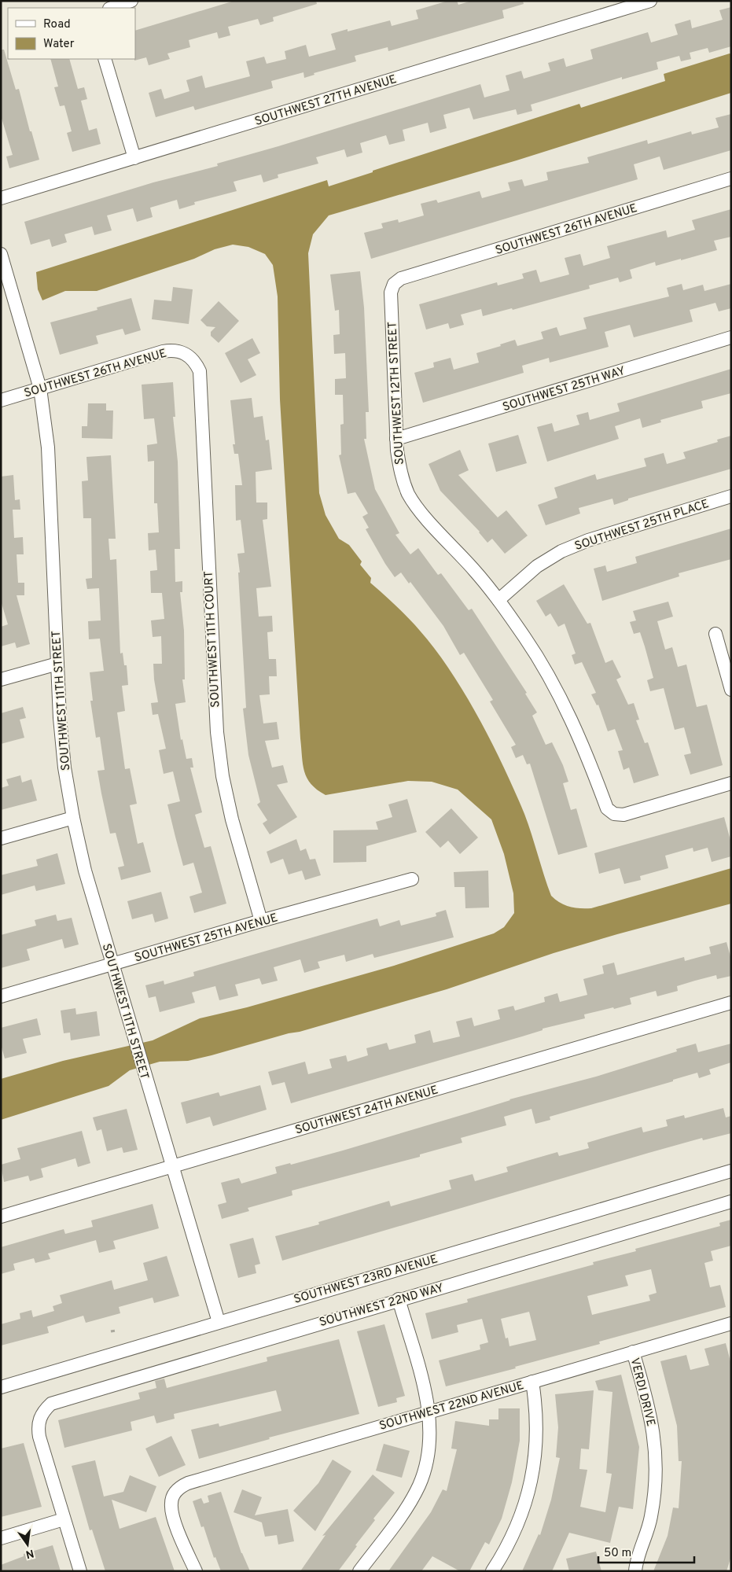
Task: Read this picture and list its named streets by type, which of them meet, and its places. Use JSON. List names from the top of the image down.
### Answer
{
  "streets": {
    "street": [
      "SOUTHWEST 27TH AVENUE",
      "SOUTHWEST 26TH AVENUE",
      "SOUTHWEST 25TH WAY",
      "SOUTHWEST 12TH STREET",
      "SOUTHWEST 25TH PLACE",
      "SOUTHWEST 11TH COURT",
      "SOUTHWEST 11TH STREET",
      "SOUTHWEST 25TH AVENUE",
      "SOUTHWEST 24TH AVENUE",
      "SOUTHWEST 23RD AVENUE",
      "SOUTHWEST 22ND WAY",
      "VERDI DRIVE",
      "SOUTHWEST 22ND AVENUE"
    ]
  },
  "crossings": [
    ["SOUTHWEST 26TH AVENUE", "SOUTHWEST 12TH STREET"],
    ["SOUTHWEST 26TH AVENUE", "SOUTHWEST 11TH COURT"],
    ["SOUTHWEST 26TH AVENUE", "SOUTHWEST 11TH STREET"],
    ["SOUTHWEST 25TH WAY", "SOUTHWEST 12TH STREET"],
    ["SOUTHWEST 12TH STREET", "SOUTHWEST 25TH PLACE"],
    ["SOUTHWEST 11TH COURT", "SOUTHWEST 25TH AVENUE"],
    ["SOUTHWEST 11TH STREET", "SOUTHWEST 25TH AVENUE"],
    ["SOUTHWEST 11TH STREET", "SOUTHWEST 24TH AVENUE"],
    ["SOUTHWEST 11TH STREET", "SOUTHWEST 23RD AVENUE"],
    ["VERDI DRIVE", "SOUTHWEST 22ND AVENUE"]
  ],
  "legend": ["Road", "Water"],
  "scale_bar": "50 m",
  "north": "bottom"
}
